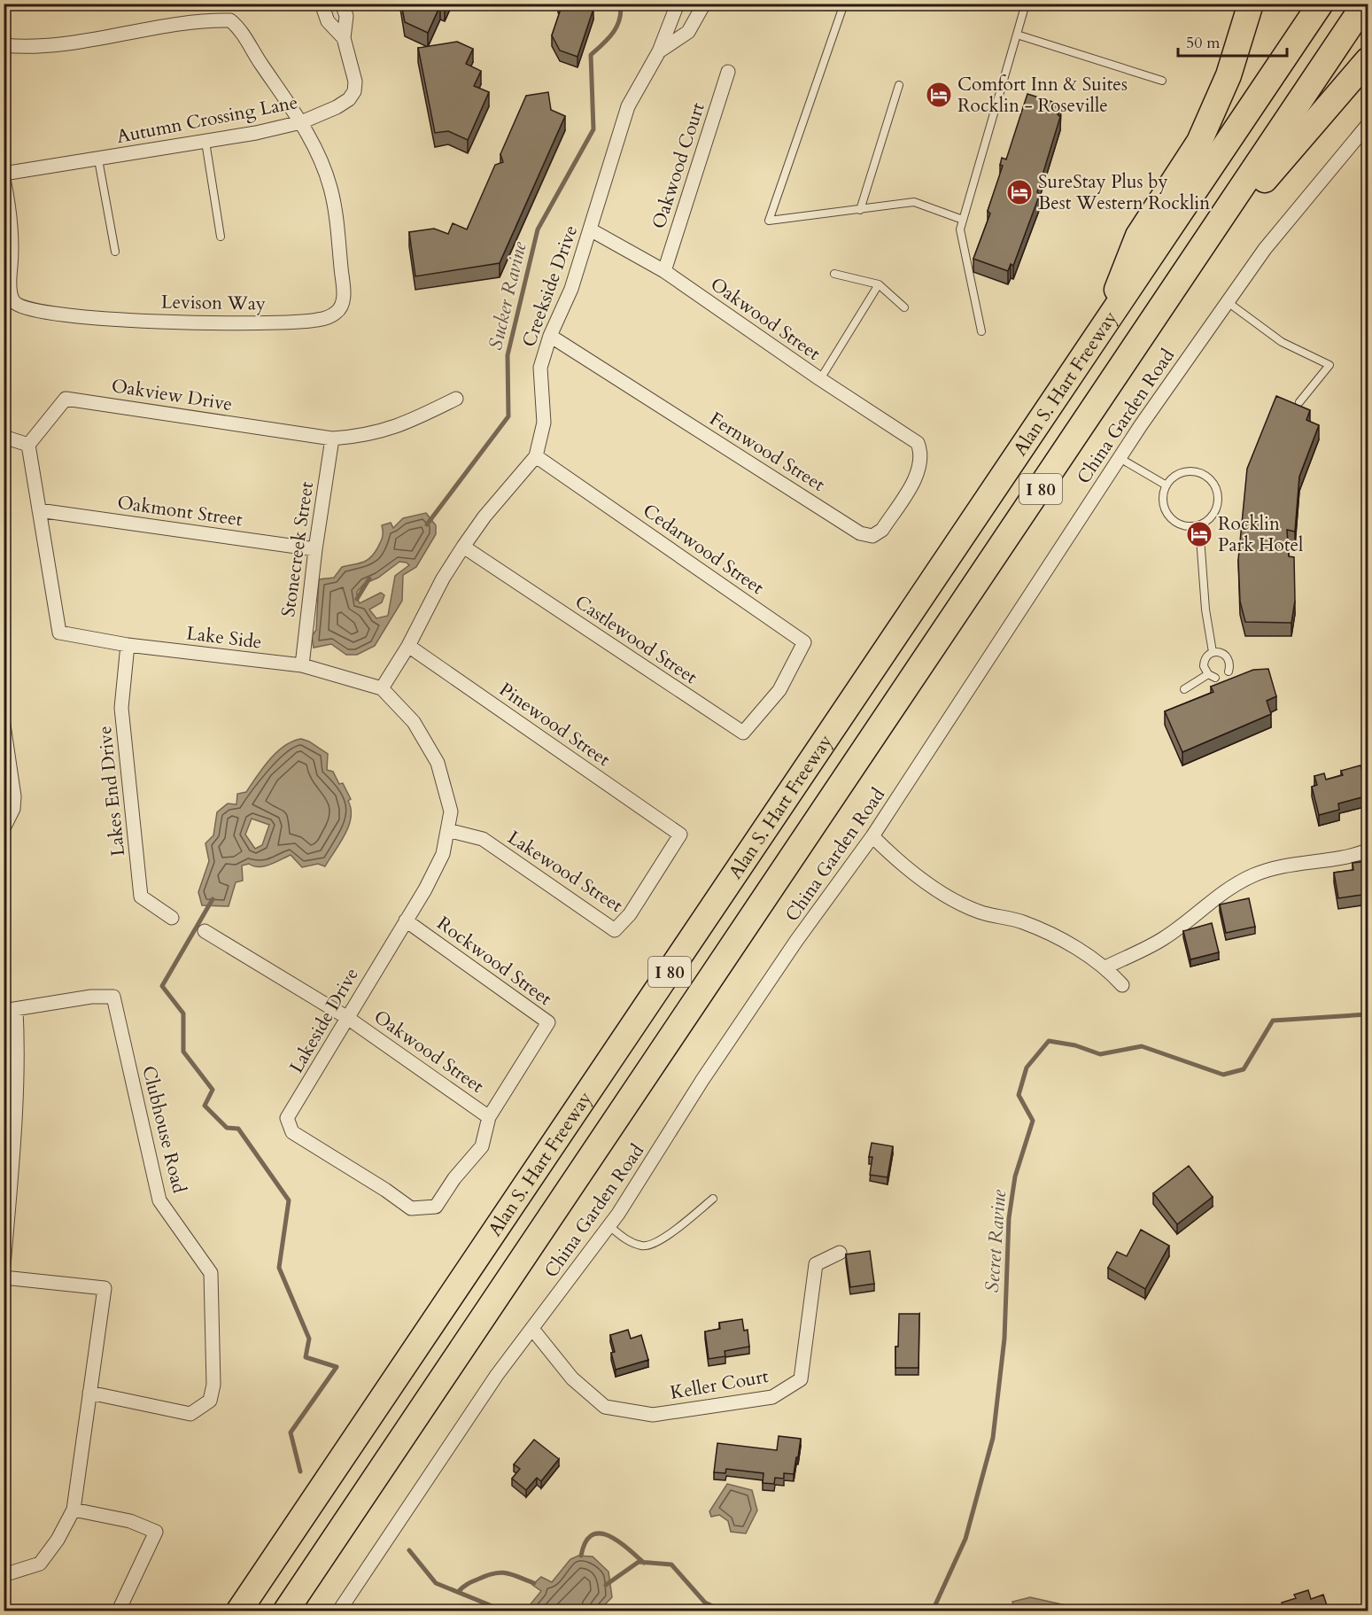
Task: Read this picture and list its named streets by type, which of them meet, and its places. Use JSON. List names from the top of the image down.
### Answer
{
  "streets": {
    "highway": ["Alan S. Hart Freeway", "I 80"],
    "street": [
      "Autumn Crossing Lane",
      "Oakwood Court",
      "Creekside Drive",
      "Levison Way",
      "Oakwood Street",
      "Oakview Drive",
      "China Garden Road",
      "Fernwood Street",
      "Oakmont Street",
      "Stonecreek Street",
      "Cedarwood Street",
      "Lake Side",
      "Castlewood Street",
      "Pinewood Street",
      "Lakes End Drive",
      "Lakewood Street",
      "Rockwood Street",
      "Lakeside Drive",
      "Clubhouse Road",
      "Keller Court"
    ]
  },
  "crossings": [
    ["Autumn Crossing Lane", "Levison Way"],
    ["Oakwood Court", "Oakwood Street"],
    ["Creekside Drive", "Oakwood Street"],
    ["Creekside Drive", "Fernwood Street"],
    ["Creekside Drive", "Cedarwood Street"],
    ["Creekside Drive", "Lake Side"],
    ["Creekside Drive", "Castlewood Street"],
    ["Creekside Drive", "Pinewood Street"],
    ["Creekside Drive", "Lakeside Drive"],
    ["Oakwood Street", "Fernwood Street"],
    ["Oakwood Street", "Rockwood Street"],
    ["Oakwood Street", "Lakeside Drive"],
    ["Oakview Drive", "Stonecreek Street"],
    ["China Garden Road", "Keller Court"],
    ["Oakmont Street", "Stonecreek Street"],
    ["Oakmont Street", "Lake Side"],
    ["Stonecreek Street", "Lake Side"],
    ["Cedarwood Street", "Castlewood Street"],
    ["Lake Side", "Lakes End Drive"],
    ["Lake Side", "Lakeside Drive"],
    ["Pinewood Street", "Lakewood Street"],
    ["Lakewood Street", "Lakeside Drive"],
    ["Rockwood Street", "Lakeside Drive"]
  ],
  "water": ["Sucker Ravine", "Secret Ravine"],
  "places": {
    "hotel": ["Comfort Inn & Suites Rocklin - Roseville", "SureStay Plus by Best Western Rocklin", "Rocklin Park Hotel"]
  },
  "scale_bar": "50 m"
}
